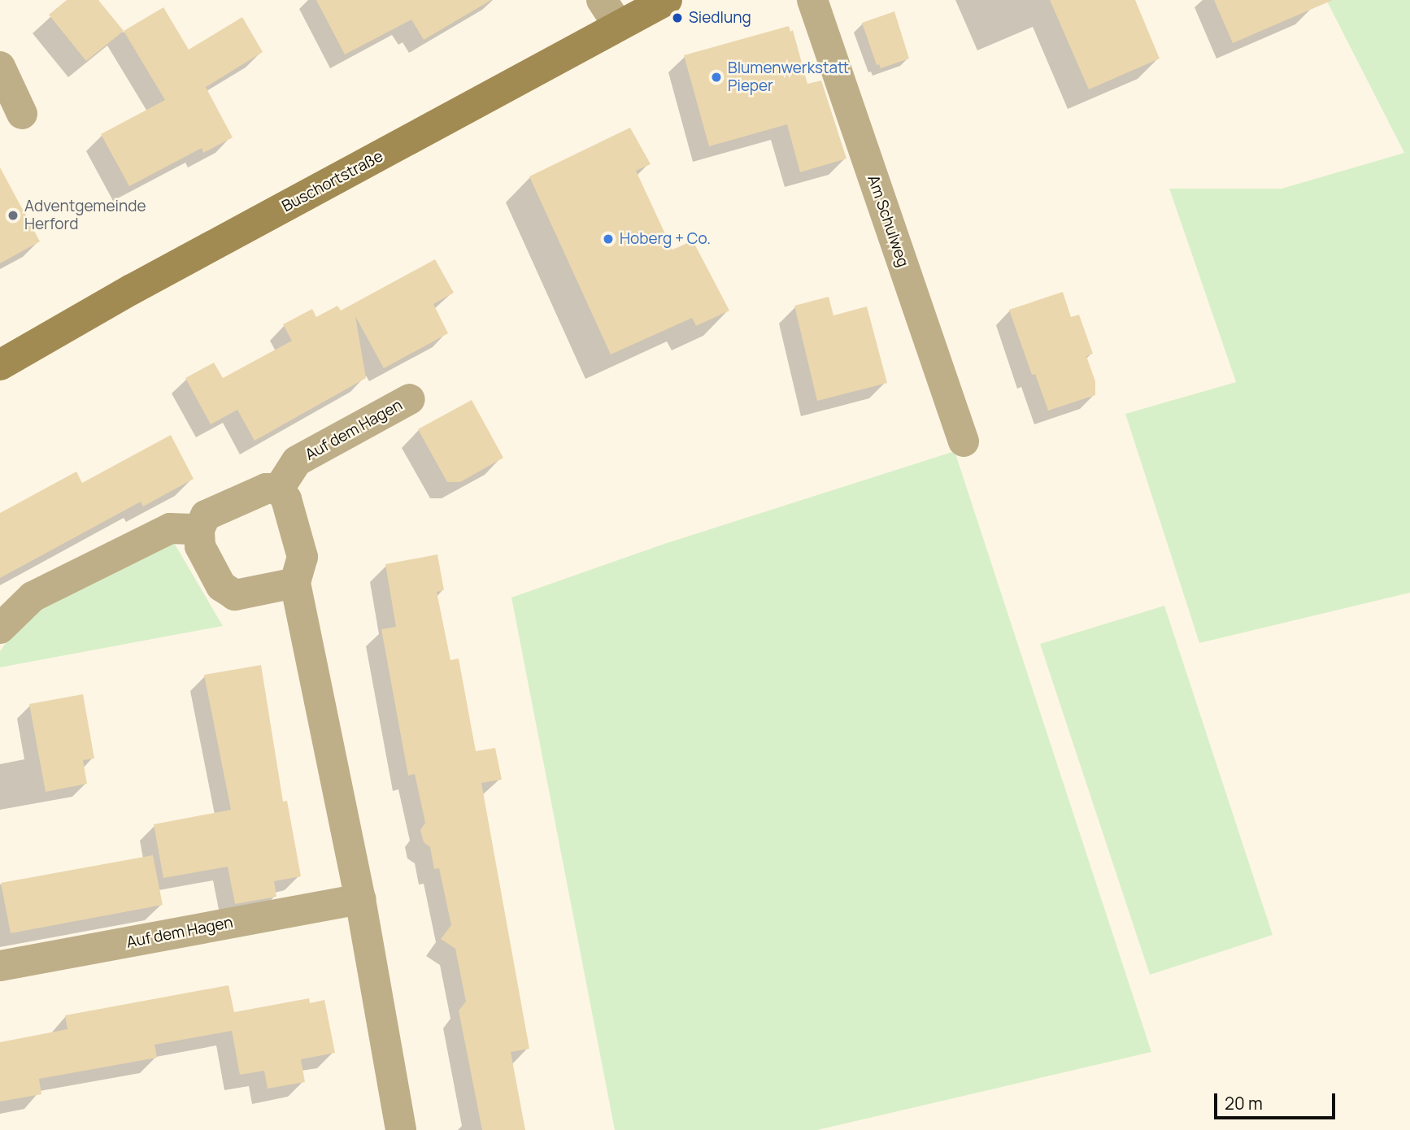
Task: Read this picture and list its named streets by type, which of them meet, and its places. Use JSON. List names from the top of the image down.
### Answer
{
  "streets": {
    "main road": ["Buschortstraße"],
    "street": ["Am Schulweg", "Auf dem Hagen"]
  },
  "places": [
    "Siedlung",
    "Blumenwerkstatt Pieper",
    "Adventgemeinde Herford",
    "Hoberg + Co."
  ],
  "scale_bar": "20 m"
}
